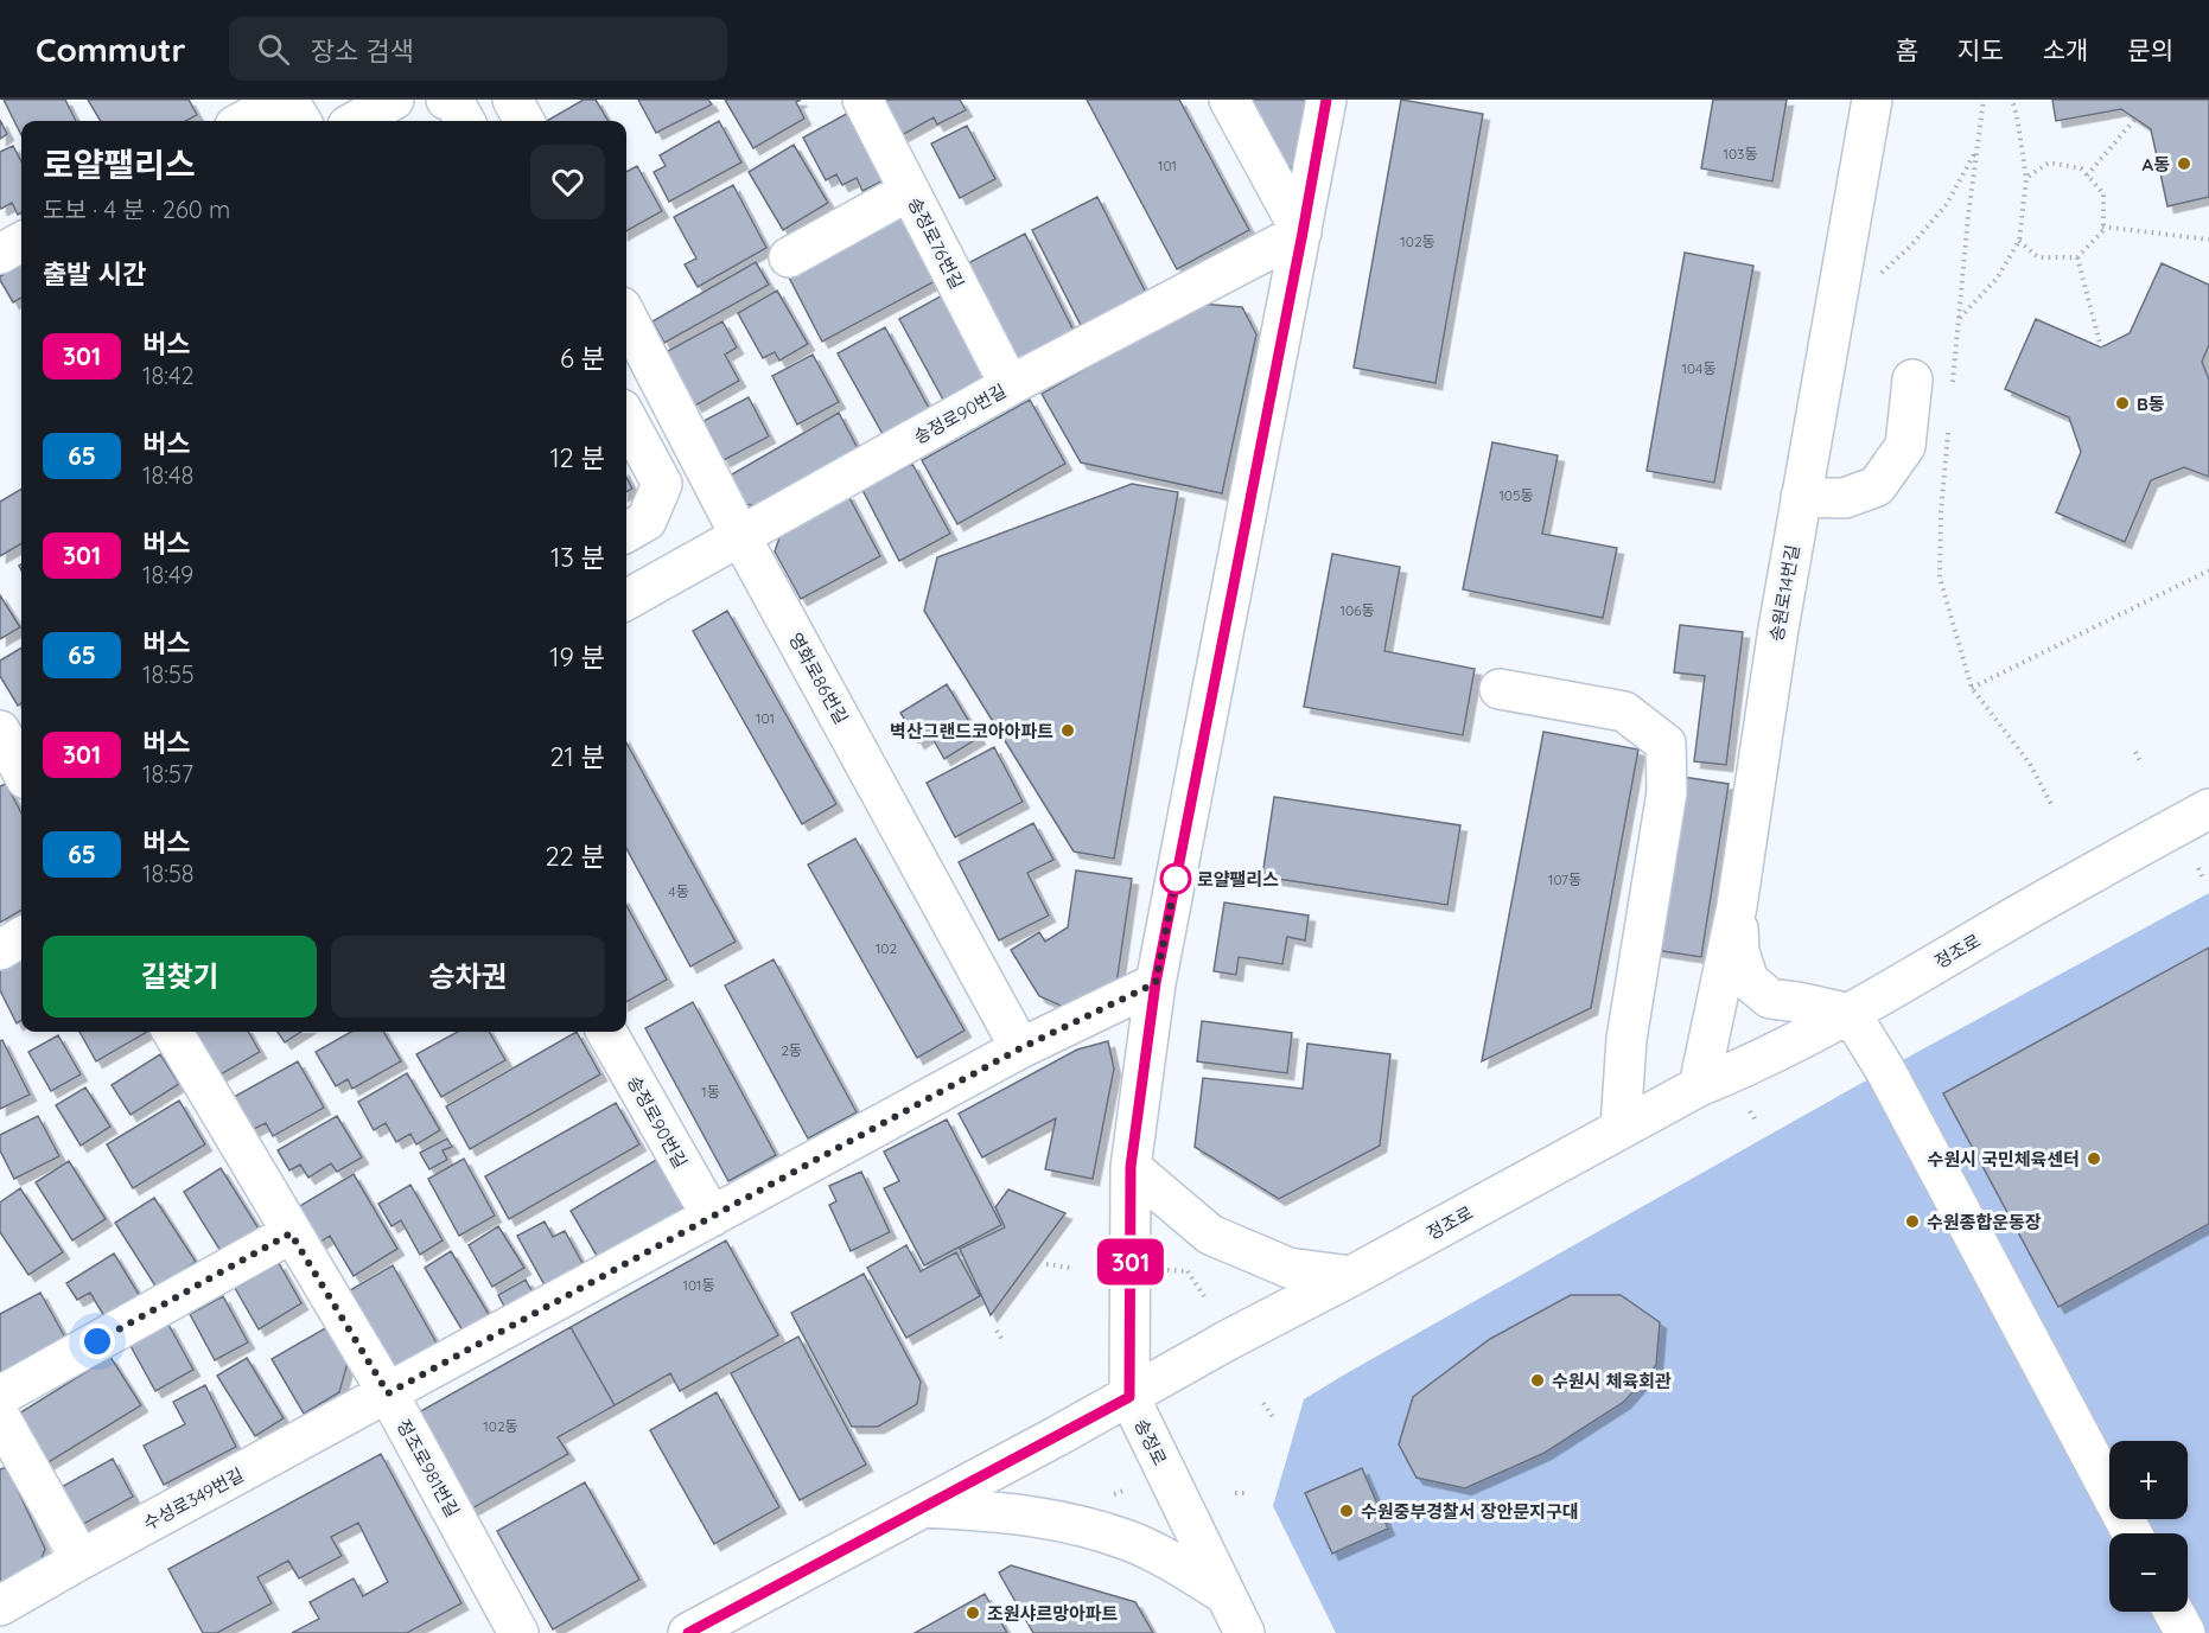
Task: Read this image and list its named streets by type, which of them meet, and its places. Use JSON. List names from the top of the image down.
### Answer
{
  "streets": {
    "street": [
      "송정로76번길",
      "송정로90번길",
      "송원로14번길",
      "영화로86번길",
      "정조로",
      "송정로",
      "정조로981번길",
      "수성로349번길"
    ]
  },
  "crossings": [
    ["송정로76번길", "송정로90번길"],
    ["송정로90번길", "영화로86번길"],
    ["송정로90번길", "송정로"],
    ["송정로90번길", "수성로349번길"],
    ["송원로14번길", "정조로"],
    ["영화로86번길", "수성로349번길"],
    ["정조로", "송정로"],
    ["송정로", "수성로349번길"],
    ["정조로981번길", "수성로349번길"]
  ],
  "places": [
    "A동",
    "B동",
    "벽산그랜드코아아파트",
    "로얄팰리스",
    "수원시 국민체육센터",
    "수원종합운동장",
    "수원시 체육회관",
    "수원중부경찰서 장안문지구대",
    "조원샤르망아파트"
  ],
  "lines": ["bus line 301"],
  "house_numbers": [
    "103동",
    "101",
    "102동",
    "104동",
    "105동",
    "106동",
    "101",
    "107동",
    "4동",
    "102",
    "2동",
    "1동",
    "101동",
    "102동"
  ],
  "page": {
    "header": "Commutr",
    "search": "장소 검색",
    "nav": [
      "홈",
      "지도",
      "소개",
      "문의"
    ],
    "on_map": "301",
    "heading": [
      ["로얄팰리스", "도보 · 4 분 · 260 m"],
      "출발 시간"
    ],
    "list": [
      {
        "mark": "301",
        "name": "버스",
        "note": "18:42",
        "value": "6 분"
      },
      {
        "mark": "65",
        "name": "버스",
        "note": "18:48",
        "value": "12 분"
      },
      {
        "mark": "301",
        "name": "버스",
        "note": "18:49",
        "value": "13 분"
      },
      {
        "mark": "65",
        "name": "버스",
        "note": "18:55",
        "value": "19 분"
      },
      {
        "mark": "301",
        "name": "버스",
        "note": "18:57",
        "value": "21 분"
      },
      {
        "mark": "65",
        "name": "버스",
        "note": "18:58",
        "value": "22 분"
      }
    ],
    "buttons": ["길찾기", "승차권"],
    "map_buttons": ["+", "−"]
  }
}
